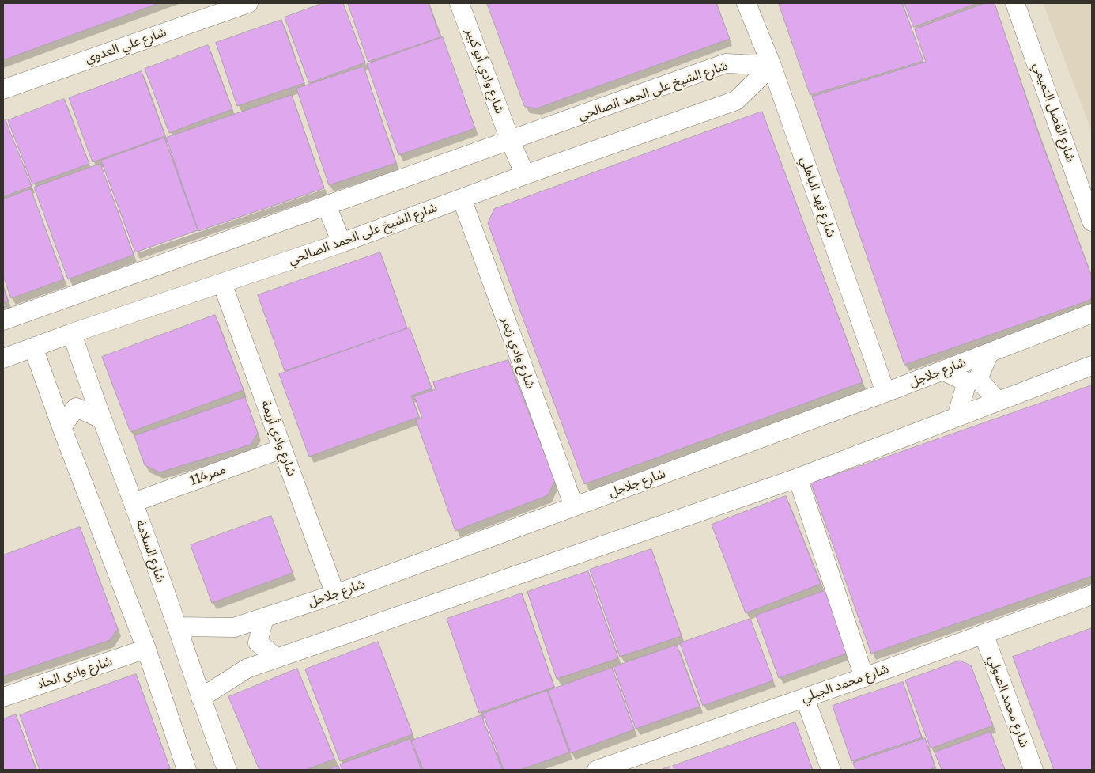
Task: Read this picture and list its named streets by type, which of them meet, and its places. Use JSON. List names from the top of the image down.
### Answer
{
  "streets": {
    "street": [
      "شارع علي العدوي",
      "شارع وادي أبو كبير",
      "شارع الشيخ على الحمد الصالحي",
      "شارع الفضل التميمي",
      "شارع فهد الباهلي",
      "شارع وادي زيمر",
      "شارع جلاجل",
      "شارع وادي أزيمة",
      "ممر114",
      "شارع السلامة",
      "شارع وادي الحاد",
      "شارع محمد الجيلي",
      "شارع محمد الصولي"
    ]
  },
  "crossings": [
    ["شارع وادي أبو كبير", "شارع الشيخ على الحمد الصالحي"],
    ["شارع الشيخ على الحمد الصالحي", "شارع فهد الباهلي"],
    ["شارع الشيخ على الحمد الصالحي", "شارع وادي زيمر"],
    ["شارع الشيخ على الحمد الصالحي", "شارع وادي أزيمة"],
    ["شارع الشيخ على الحمد الصالحي", "شارع السلامة"],
    ["شارع فهد الباهلي", "شارع جلاجل"],
    ["شارع وادي زيمر", "شارع جلاجل"],
    ["شارع جلاجل", "شارع وادي أزيمة"],
    ["شارع جلاجل", "شارع السلامة"],
    ["شارع وادي أزيمة", "ممر114"],
    ["ممر114", "شارع السلامة"],
    ["شارع محمد الجيلي", "شارع محمد الصولي"]
  ]
}
